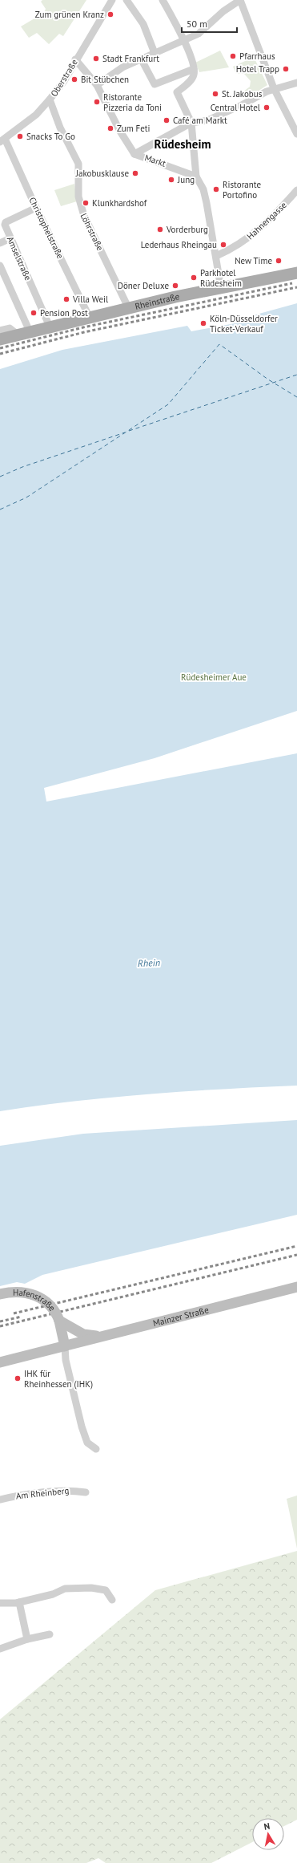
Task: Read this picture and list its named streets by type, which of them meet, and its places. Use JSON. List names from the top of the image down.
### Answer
{
  "streets": {
    "main road": ["Rheinstraße", "Hafenstraße", "Mainzer Straße"],
    "street": [
      "Oberstraße",
      "Markt",
      "Hahnengasse",
      "Christophelstraße",
      "Löhrstraße",
      "Amselstraße",
      "Am Rheinberg"
    ]
  },
  "crossings": [
    ["Oberstraße", "Christophelstraße"],
    ["Oberstraße", "Löhrstraße"],
    ["Christophelstraße", "Amselstraße"],
    ["Christophelstraße", "Rheinstraße"],
    ["Löhrstraße", "Rheinstraße"],
    ["Amselstraße", "Rheinstraße"],
    ["Hafenstraße", "Mainzer Straße"]
  ],
  "districts": ["Rüdesheim"],
  "water": ["Rhein"],
  "parks": ["Rüdesheimer Aue"],
  "places": [
    "Zum grünen Kranz",
    "Pfarrhaus",
    "Stadt Frankfurt",
    "Hotel Trapp",
    "Bit Stübchen",
    "St. Jakobus",
    "Ristorante Pizzeria da Toni",
    "Central Hotel",
    "Café am Markt",
    "Zum Feti",
    "Snacks To Go",
    "Jakobusklause",
    "Jung",
    "Ristorante Portofino",
    "Klunkhardshof",
    "Vorderburg",
    "Lederhaus Rheingau",
    "New Time",
    "Parkhotel Rüdesheim",
    "Döner Deluxe",
    "Villa Weil",
    "Pension Post",
    "Köln-Düsseldorfer Ticket-Verkauf",
    "IHK für Rheinhessen (IHK)"
  ],
  "scale_bar": "50 m",
  "north": "top"
}
